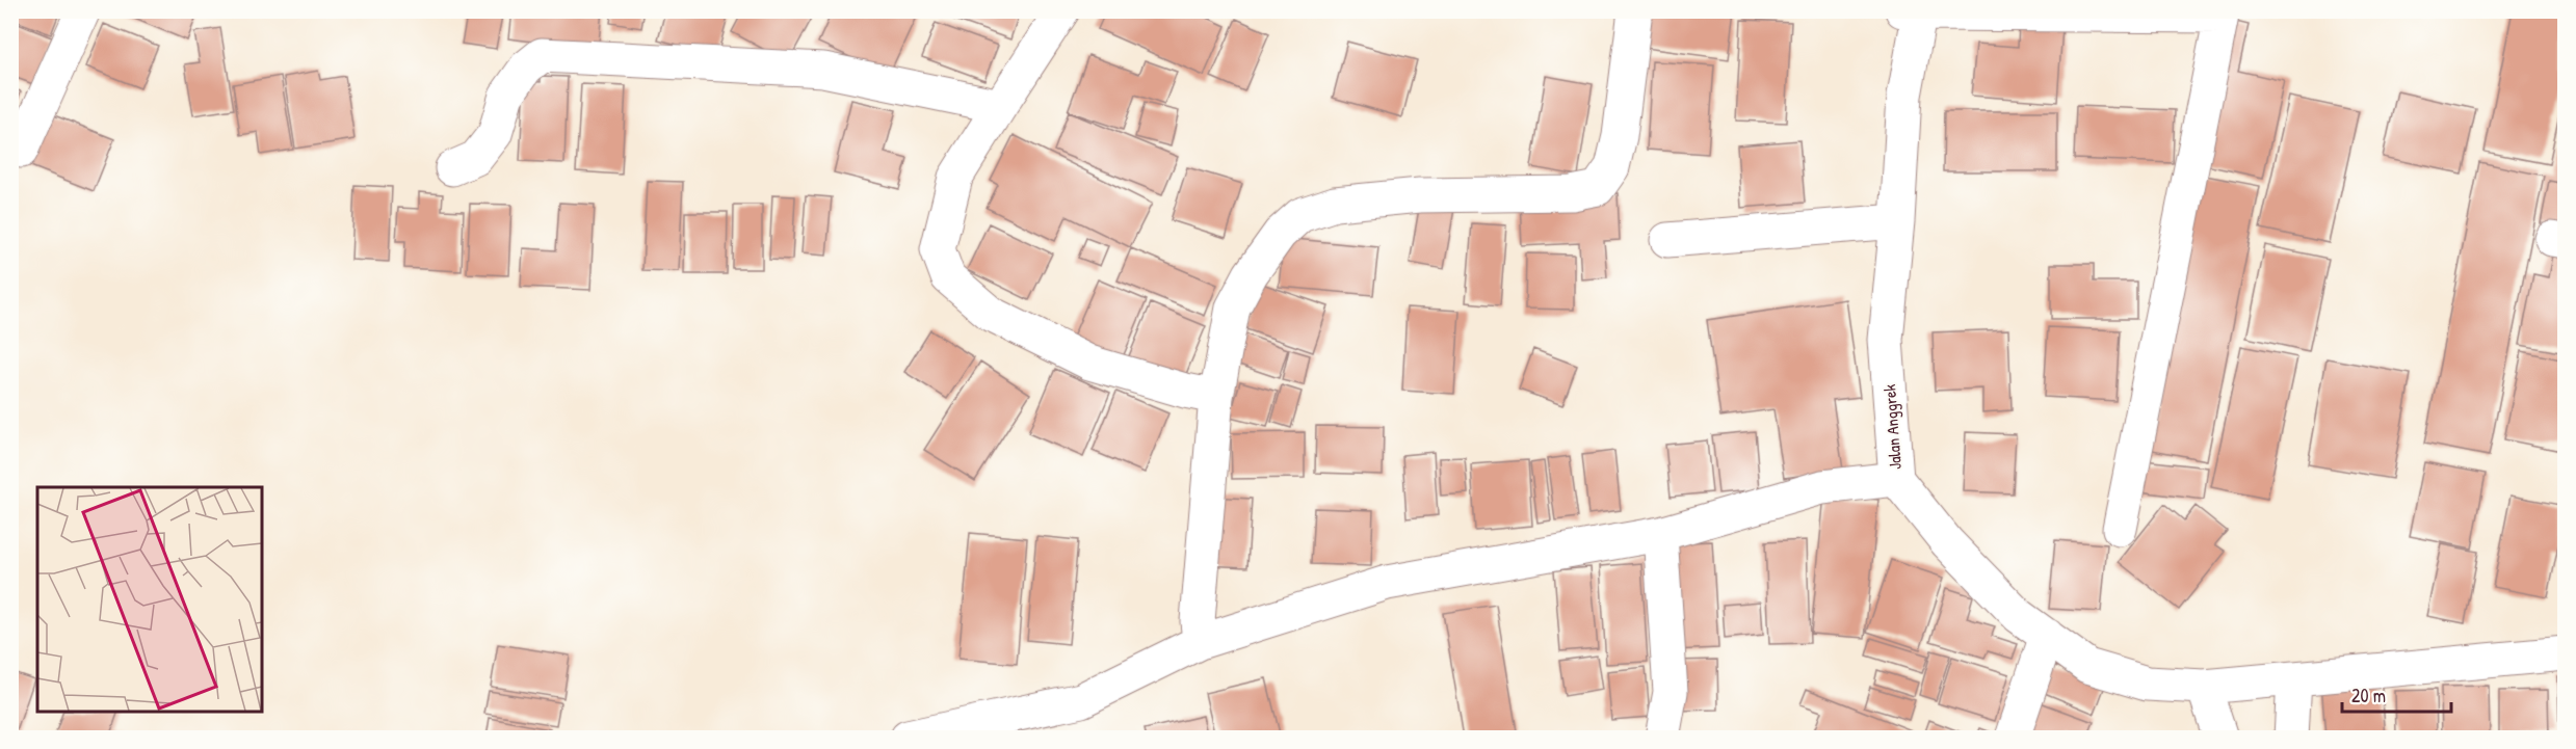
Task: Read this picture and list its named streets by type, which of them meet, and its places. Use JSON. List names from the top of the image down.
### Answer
{
  "streets": {
    "street": ["Jalan Anggrek"]
  },
  "scale_bar": "20 m"
}
